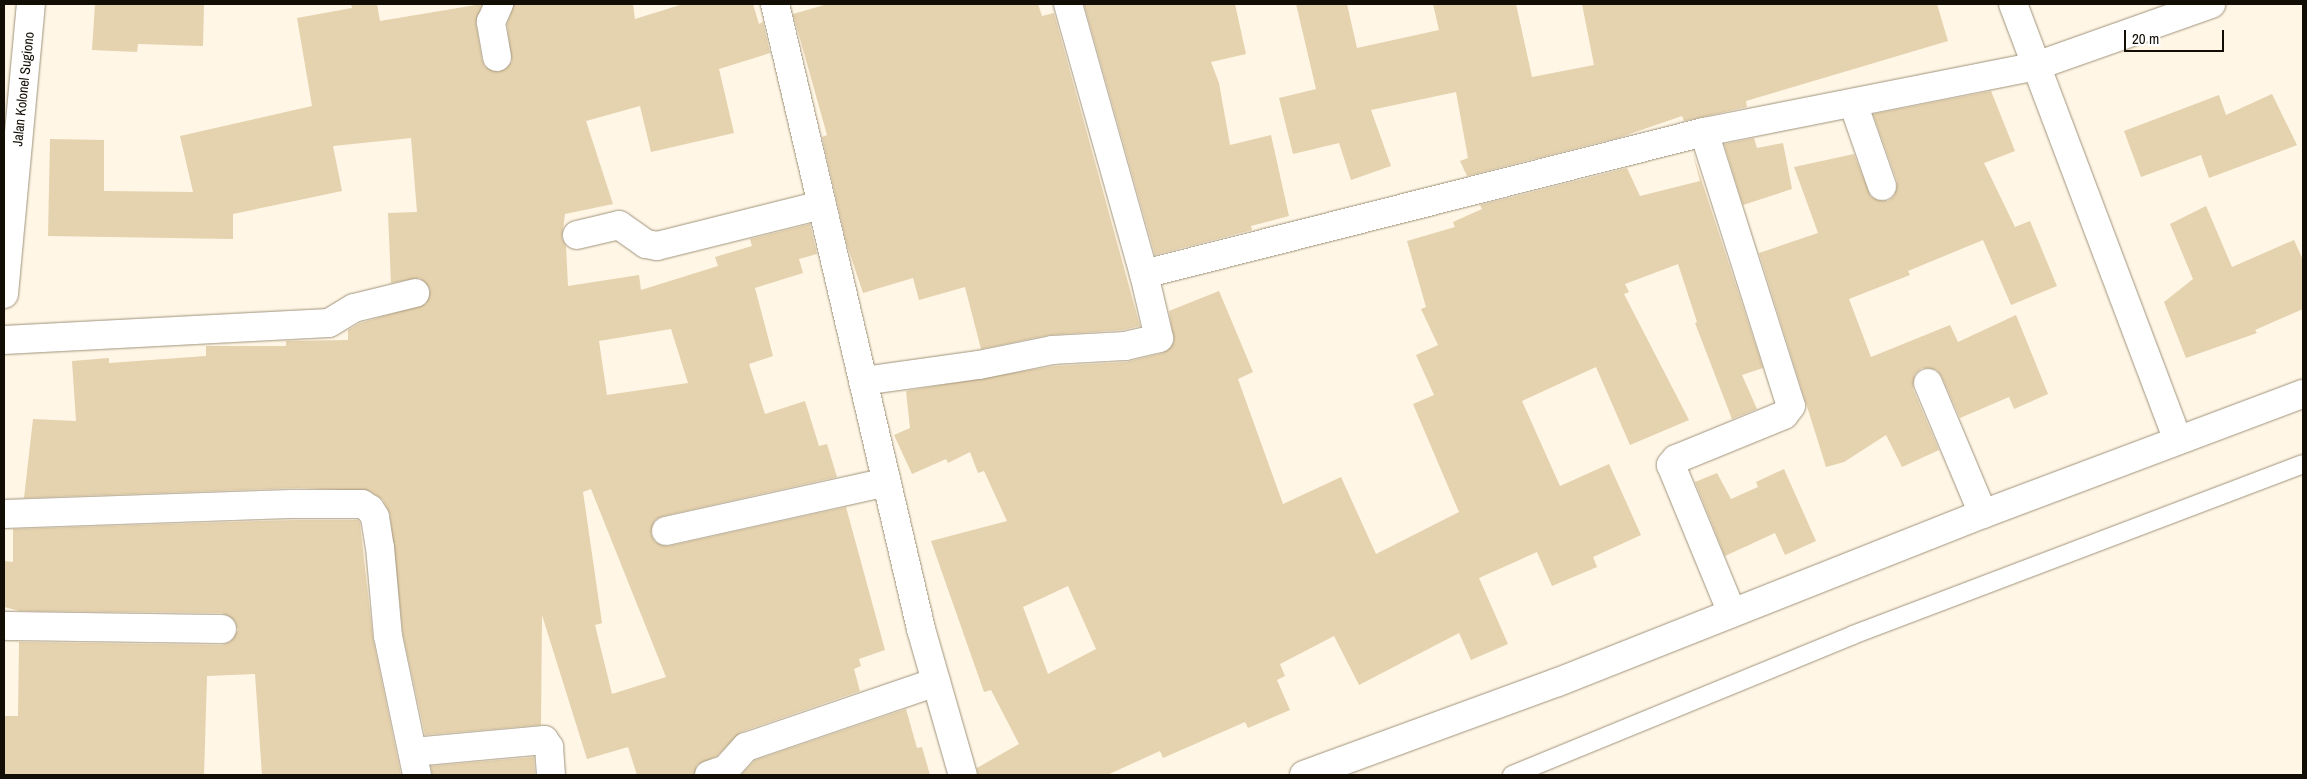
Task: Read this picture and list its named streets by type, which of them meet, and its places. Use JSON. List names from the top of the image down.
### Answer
{
  "streets": {
    "street": ["Jalan Kolonel Sugiono"]
  },
  "scale_bar": "20 m"
}
